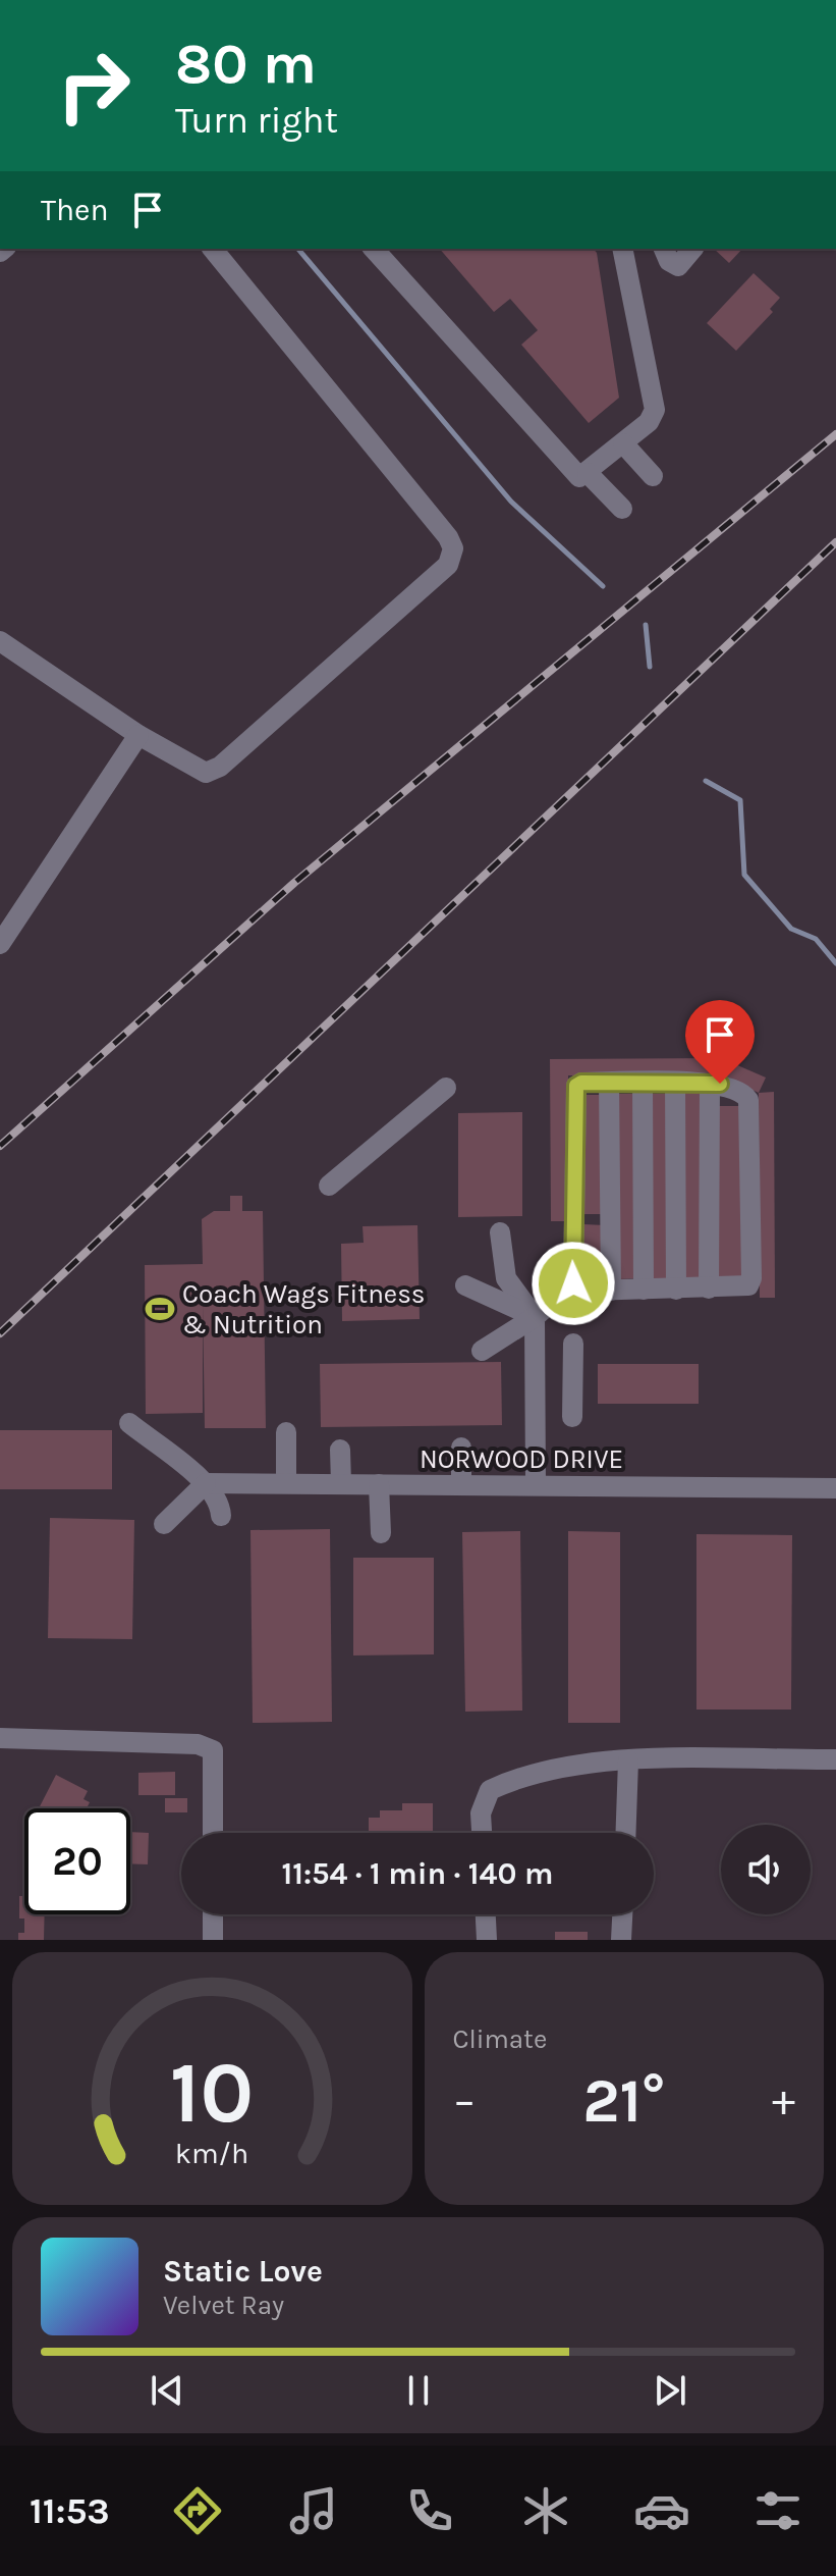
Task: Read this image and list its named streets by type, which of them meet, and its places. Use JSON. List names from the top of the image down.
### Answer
{
  "streets": {
    "street": ["NORWOOD DRIVE"]
  },
  "places": {
    "sports": ["Coach Wags Fitness & Nutrition"]
  },
  "page": {
    "turn": ["80 m", "Turn right"],
    "then": "Then",
    "limit": "20",
    "trip": "11:54 · 1 min · 140 m",
    "tile": "Climate",
    "heat": ["−", "21°", "+"],
    "song": ["Static Love", "Velvet Ray"],
    "tabs": "11:53",
    "gauge": ["10", "km/h"]
  }
}
